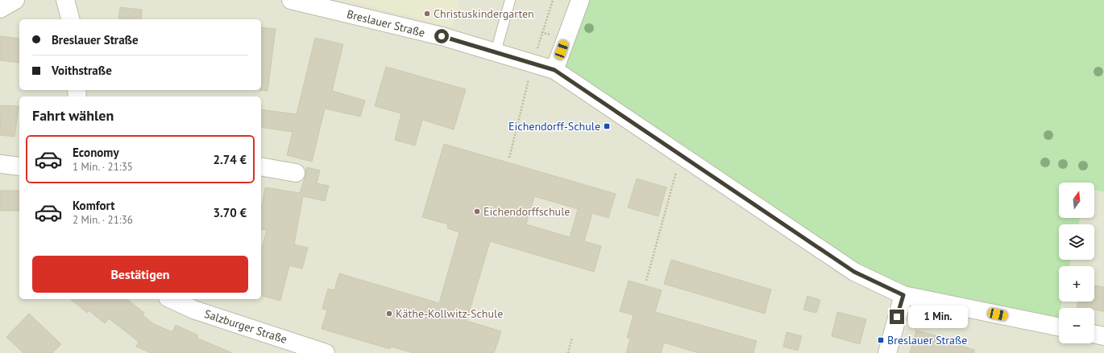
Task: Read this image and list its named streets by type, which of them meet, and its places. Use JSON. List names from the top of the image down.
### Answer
{
  "streets": {
    "street": ["Breslauer Straße", "Salzburger Straße"]
  },
  "places": {
    "other": ["Christuskindergarten", "Eichendorffschule", "Käthe-Kollwitz-Schule"],
    "transit": ["Eichendorff-Schule", "Breslauer Straße"]
  },
  "north": "top",
  "page": {
    "banner": ["Breslauer Straße", "Voithstraße"],
    "heading": "Fahrt wählen",
    "list": [
      {
        "name": "Economy",
        "note": "1 Min. · 21:35",
        "value": "2.74 €"
      },
      {
        "name": "Komfort",
        "note": "2 Min. · 21:36",
        "value": "3.70 €"
      }
    ],
    "map_buttons": ["+", "−"],
    "buttons": "Bestätigen",
    "bubble": "1 Min."
  }
}
